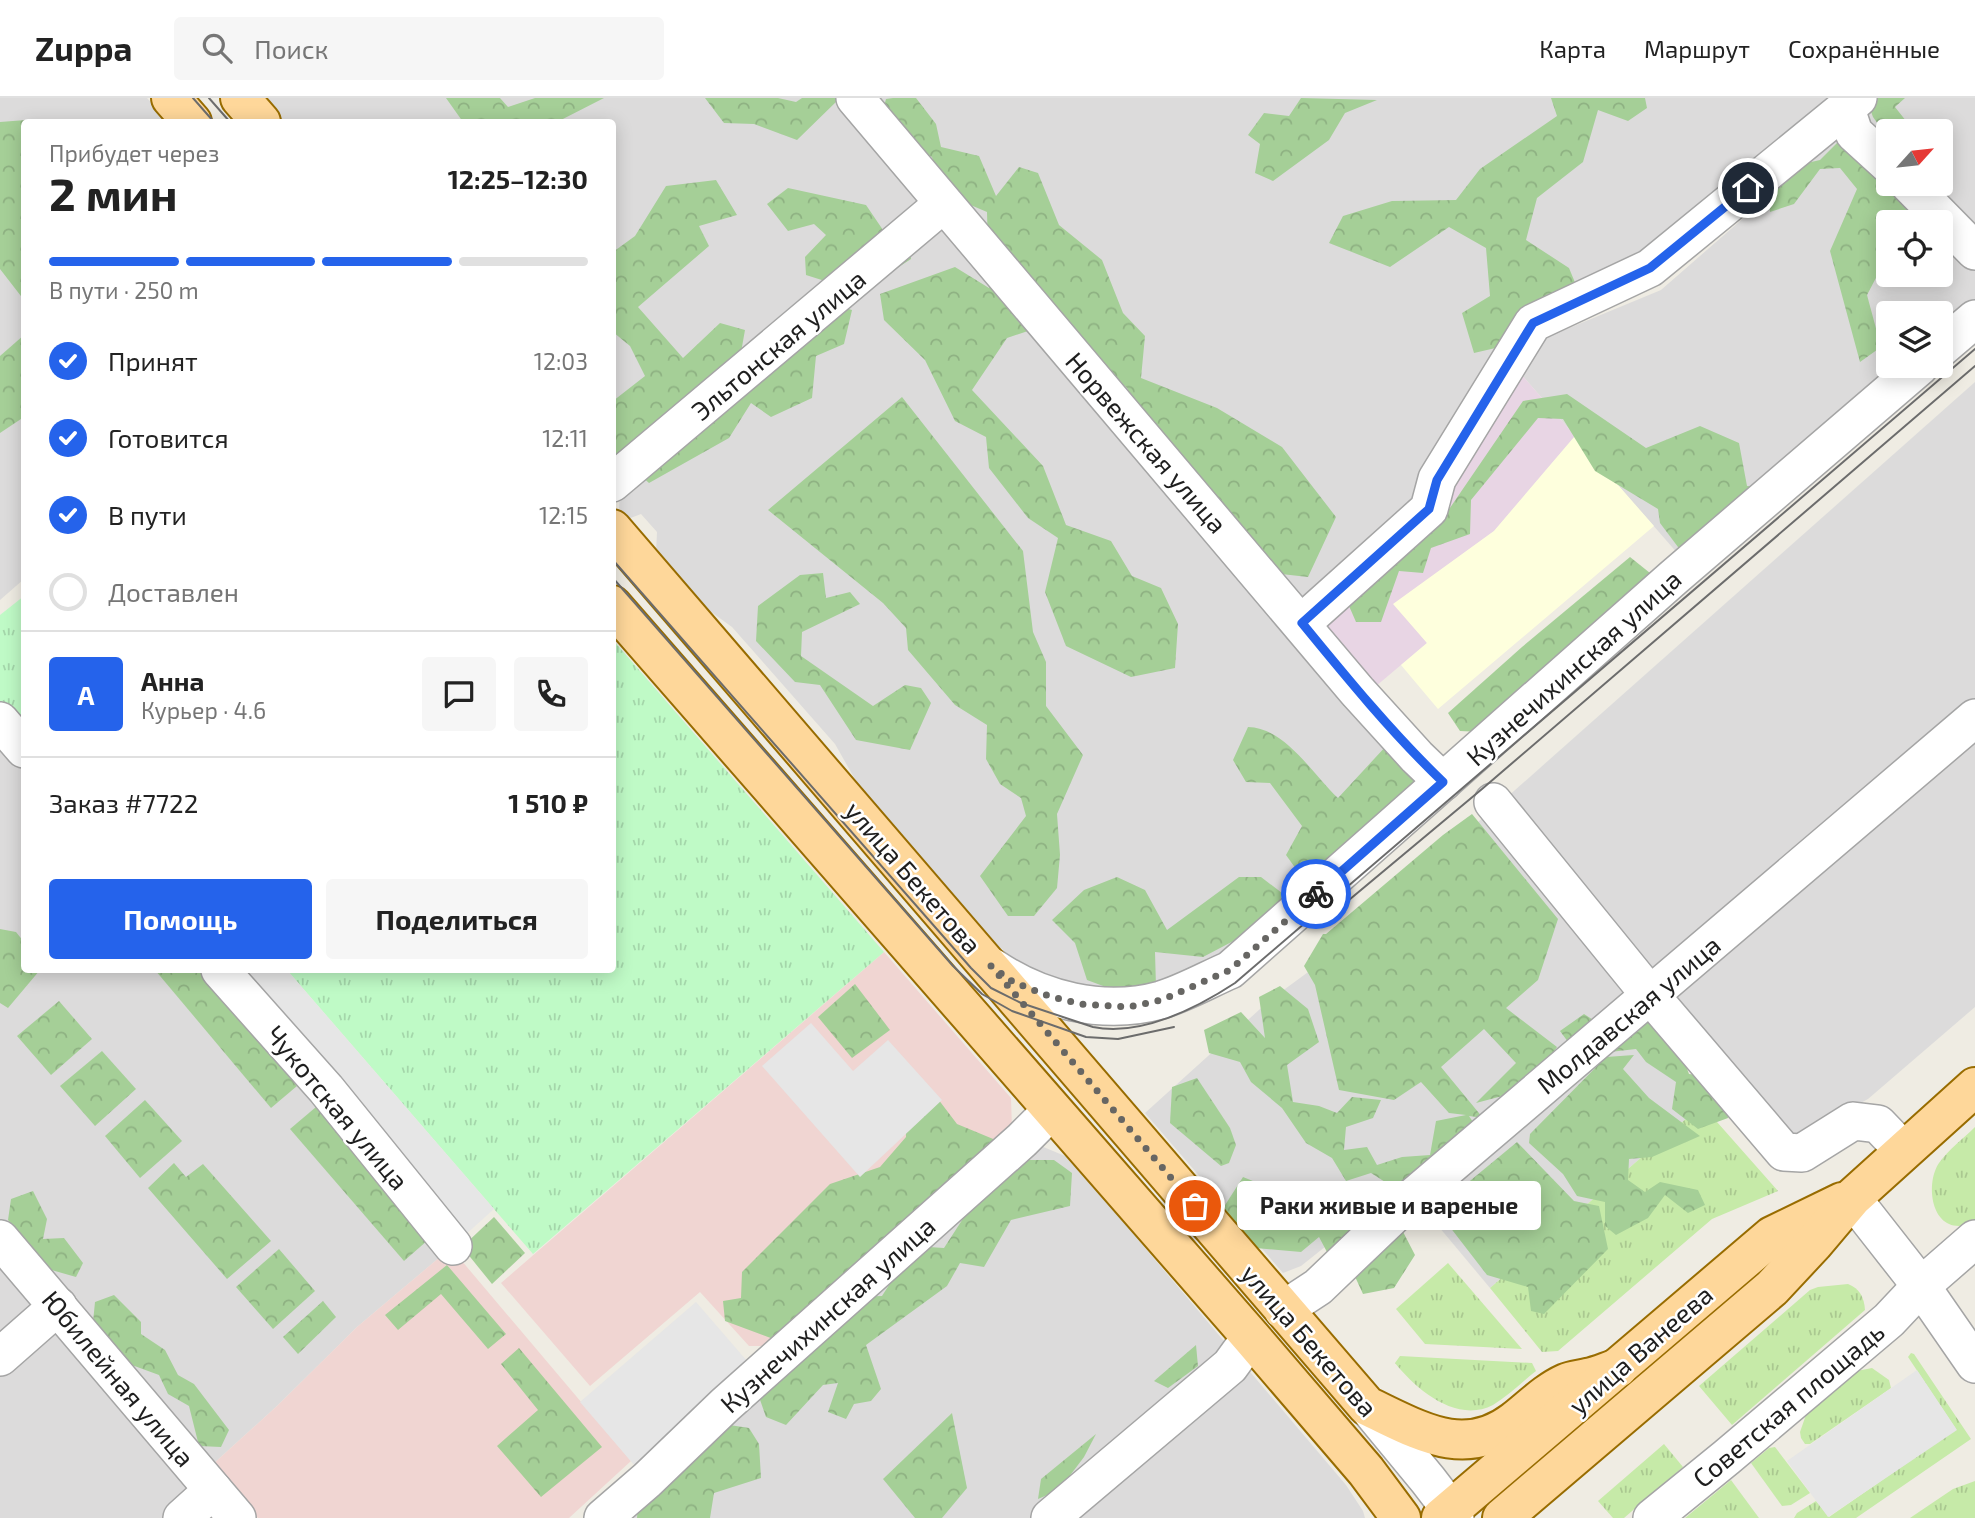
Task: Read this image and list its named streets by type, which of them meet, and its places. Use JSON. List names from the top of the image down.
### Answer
{
  "streets": {
    "main road": ["улица Бекетова", "улица Ванеева"],
    "street": [
      "Эльтонская улица",
      "Норвежская улица",
      "Кузнечихинская улица",
      "Молдавская улица",
      "Чукотская улица",
      "Юбилейная улица",
      "Советская площадь"
    ]
  },
  "crossings": [
    ["Эльтонская улица", "Норвежская улица"],
    ["Норвежская улица", "Кузнечихинская улица"],
    ["Кузнечихинская улица", "улица Бекетова"],
    ["улица Бекетова", "Молдавская улица"],
    ["улица Бекетова", "улица Ванеева"]
  ],
  "places": ["Раки живые и вареные"],
  "north": "top right",
  "page": {
    "header": "Zuppa",
    "search": "Поиск",
    "nav": ["Карта", "Маршрут", "Сохранённые"],
    "heading": ["2 мин", "Прибудет через", "12:25–12:30"],
    "panel": [
      "Анна",
      "Курьер · 4.6",
      "Заказ #7722",
      "1 510 ₽"
    ],
    "bar": "В пути · 250 m",
    "list": [
      ["Принят", "12:03"],
      ["Готовится", "12:11"],
      ["В пути", "12:15"],
      "Доставлен"
    ],
    "round": "А",
    "buttons": ["Помощь", "Поделиться"],
    "bubble": "Раки живые и вареные"
  }
}
